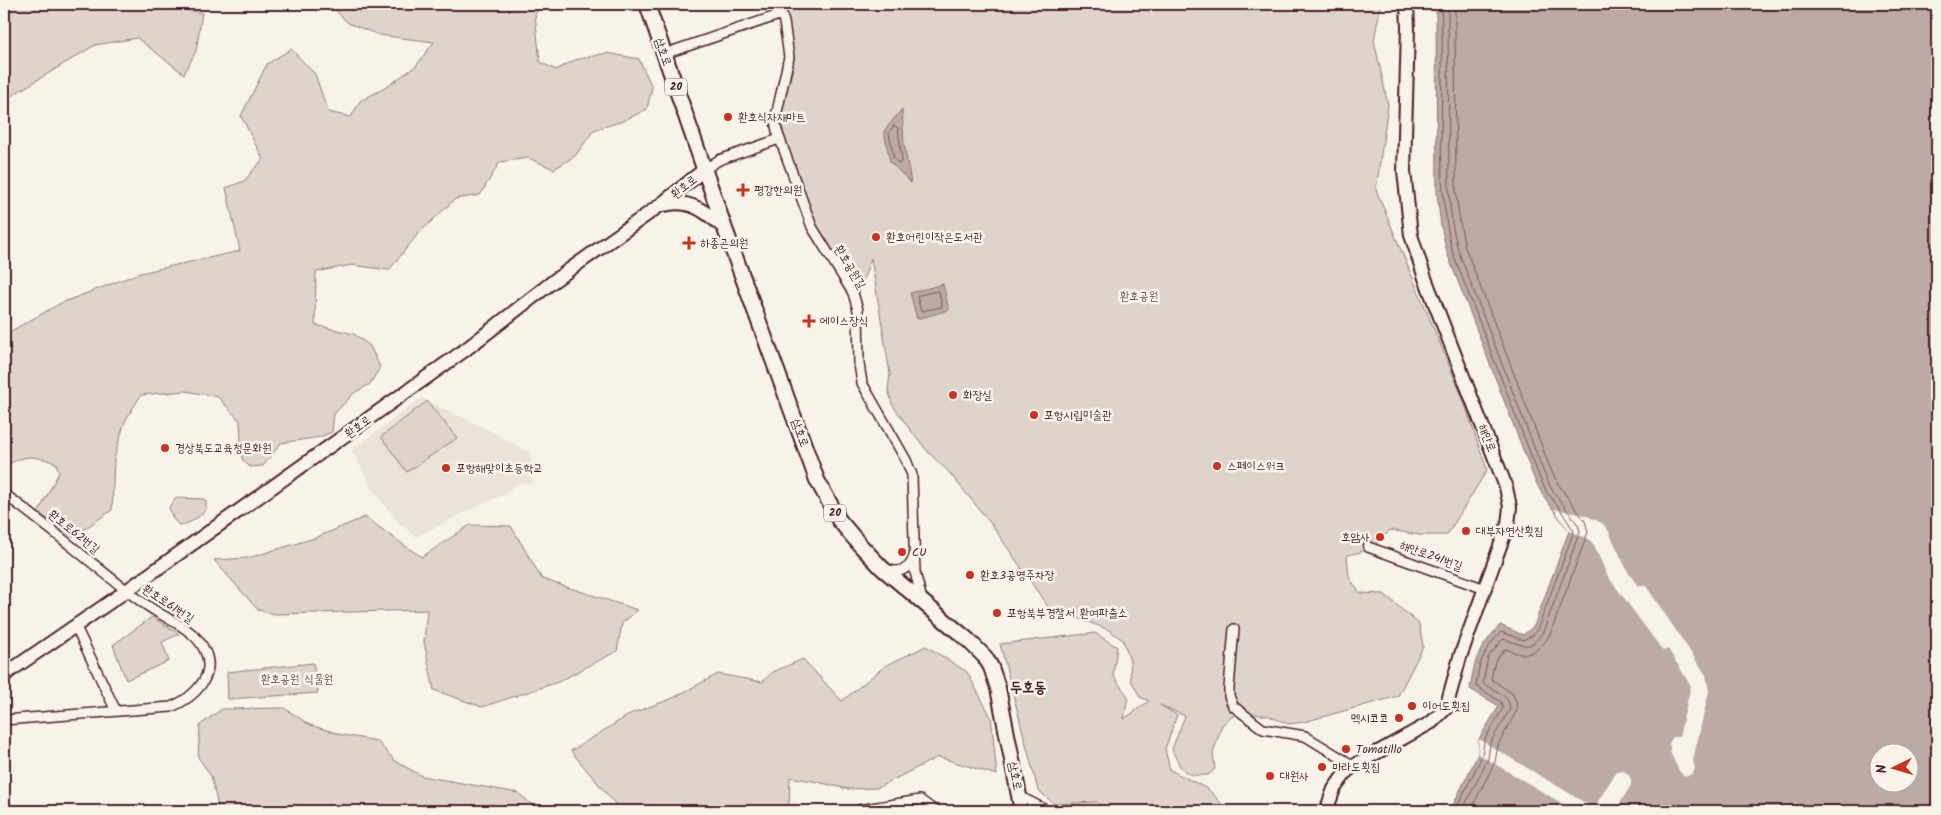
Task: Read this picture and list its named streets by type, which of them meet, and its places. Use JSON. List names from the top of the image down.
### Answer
{
  "streets": {
    "main road": ["삼호로", "20"],
    "street": [
      "환호로",
      "환호공원길",
      "해안로",
      "환호로62번길",
      "해안로241번길",
      "환호로61번길"
    ]
  },
  "crossings": [
    ["삼호로", "환호로"],
    ["삼호로", "환호공원길"],
    ["환호로", "환호로62번길"],
    ["환호로", "환호로61번길"],
    ["해안로", "해안로241번길"],
    ["환호로62번길", "환호로61번길"]
  ],
  "districts": ["두호동"],
  "parks": ["환호공원", "환호공원 식물원"],
  "places": {
    "other": [
      "환호식자재마트",
      "환호어린이작은도서관",
      "화장실",
      "포항시립미술관",
      "경상북도교육청문화원",
      "스페이스워크",
      "포항해맞이초등학교",
      "대부자연산횟집",
      "호암사",
      "CU",
      "환호3공영주차장",
      "포항북부경찰서 환여파출소",
      "이어도횟집",
      "멕시코코",
      "Tomatillo",
      "마라도횟집",
      "대원사"
    ],
    "health": ["평강한의원", "하종곤의원", "에이스장식"]
  },
  "north": "left"
}
